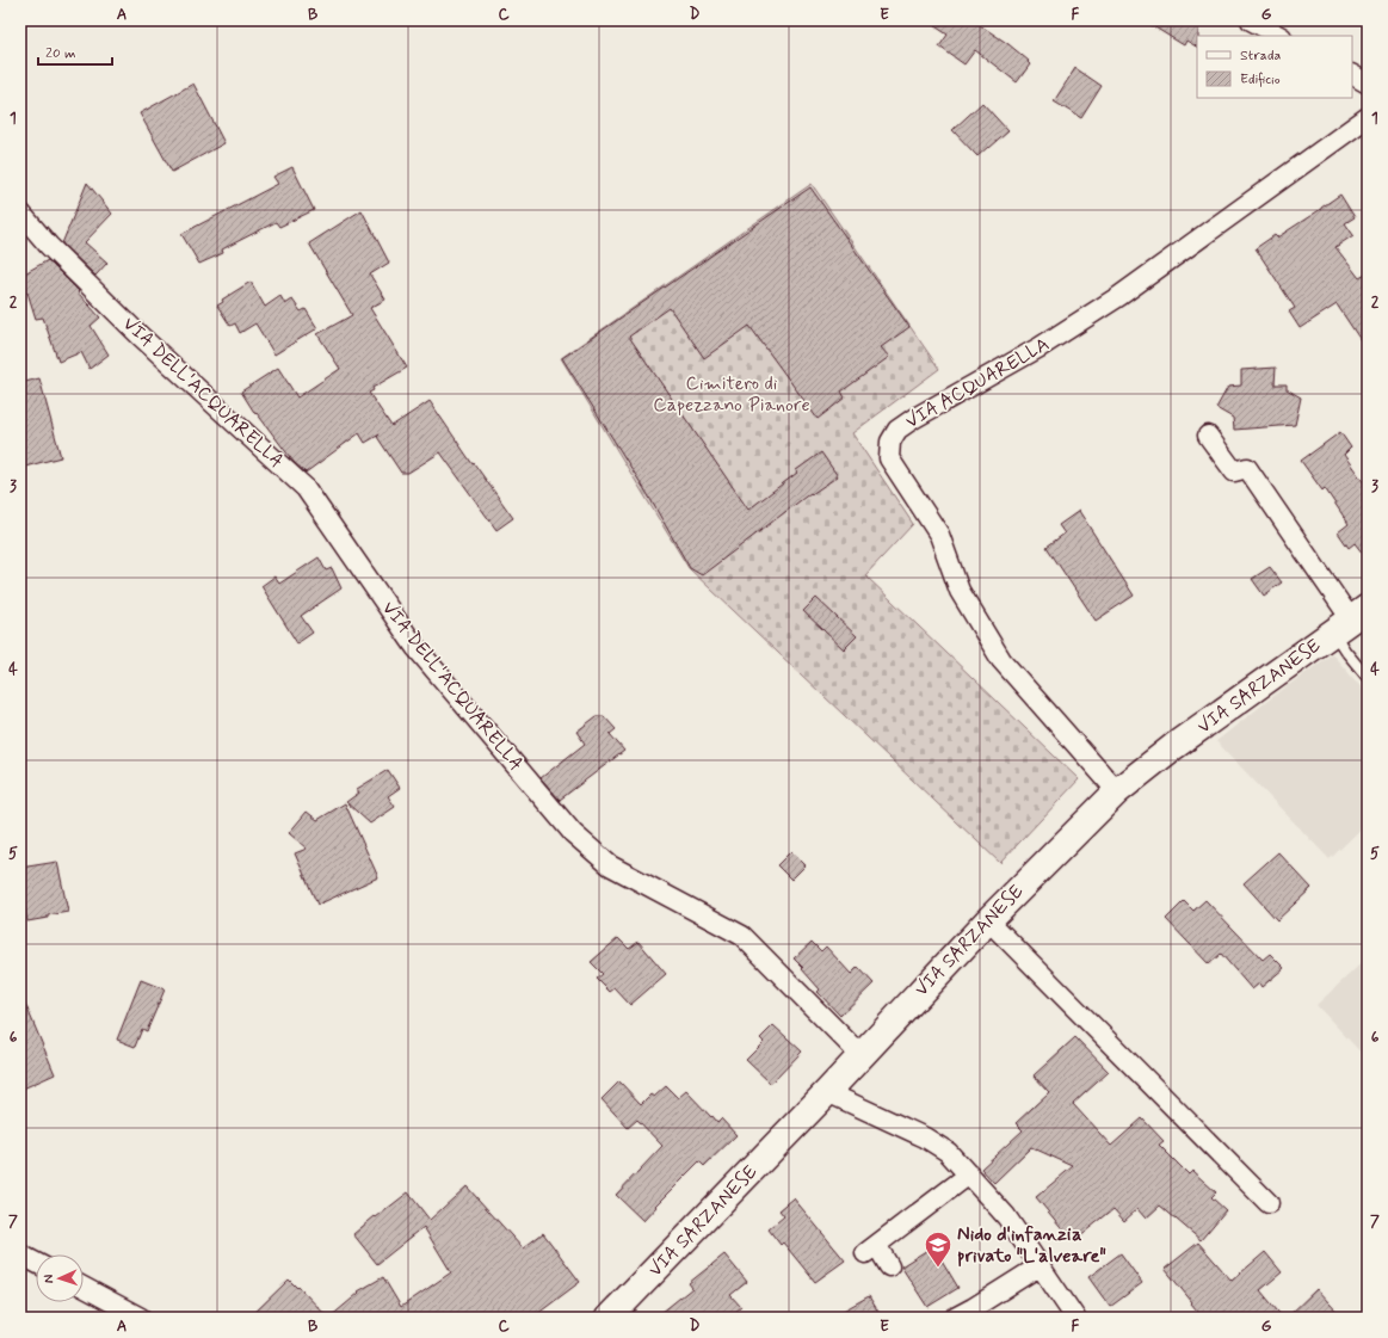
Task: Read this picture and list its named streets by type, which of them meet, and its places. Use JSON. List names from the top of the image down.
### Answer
{
  "streets": {
    "main road": ["VIA SARZANESE"],
    "street": ["VIA ACQUARELLA", "VIA DELL'ACQUARELLA"]
  },
  "crossings": [
    ["VIA ACQUARELLA", "VIA SARZANESE"],
    ["VIA DELL'ACQUARELLA", "VIA SARZANESE"]
  ],
  "parks": ["Cimitero di Capezzano Pianore"],
  "places": {
    "school or university": ["Nido d'infanzia privato \"L'alveare\""]
  },
  "legend": ["Strada", "Edificio"],
  "scale_bar": "20 m",
  "north": "left",
  "grid": {
    "columns": [
      "A",
      "B",
      "C",
      "D",
      "E",
      "F",
      "G"
    ],
    "rows": [
      "1",
      "2",
      "3",
      "4",
      "5",
      "6",
      "7"
    ]
  }
}
